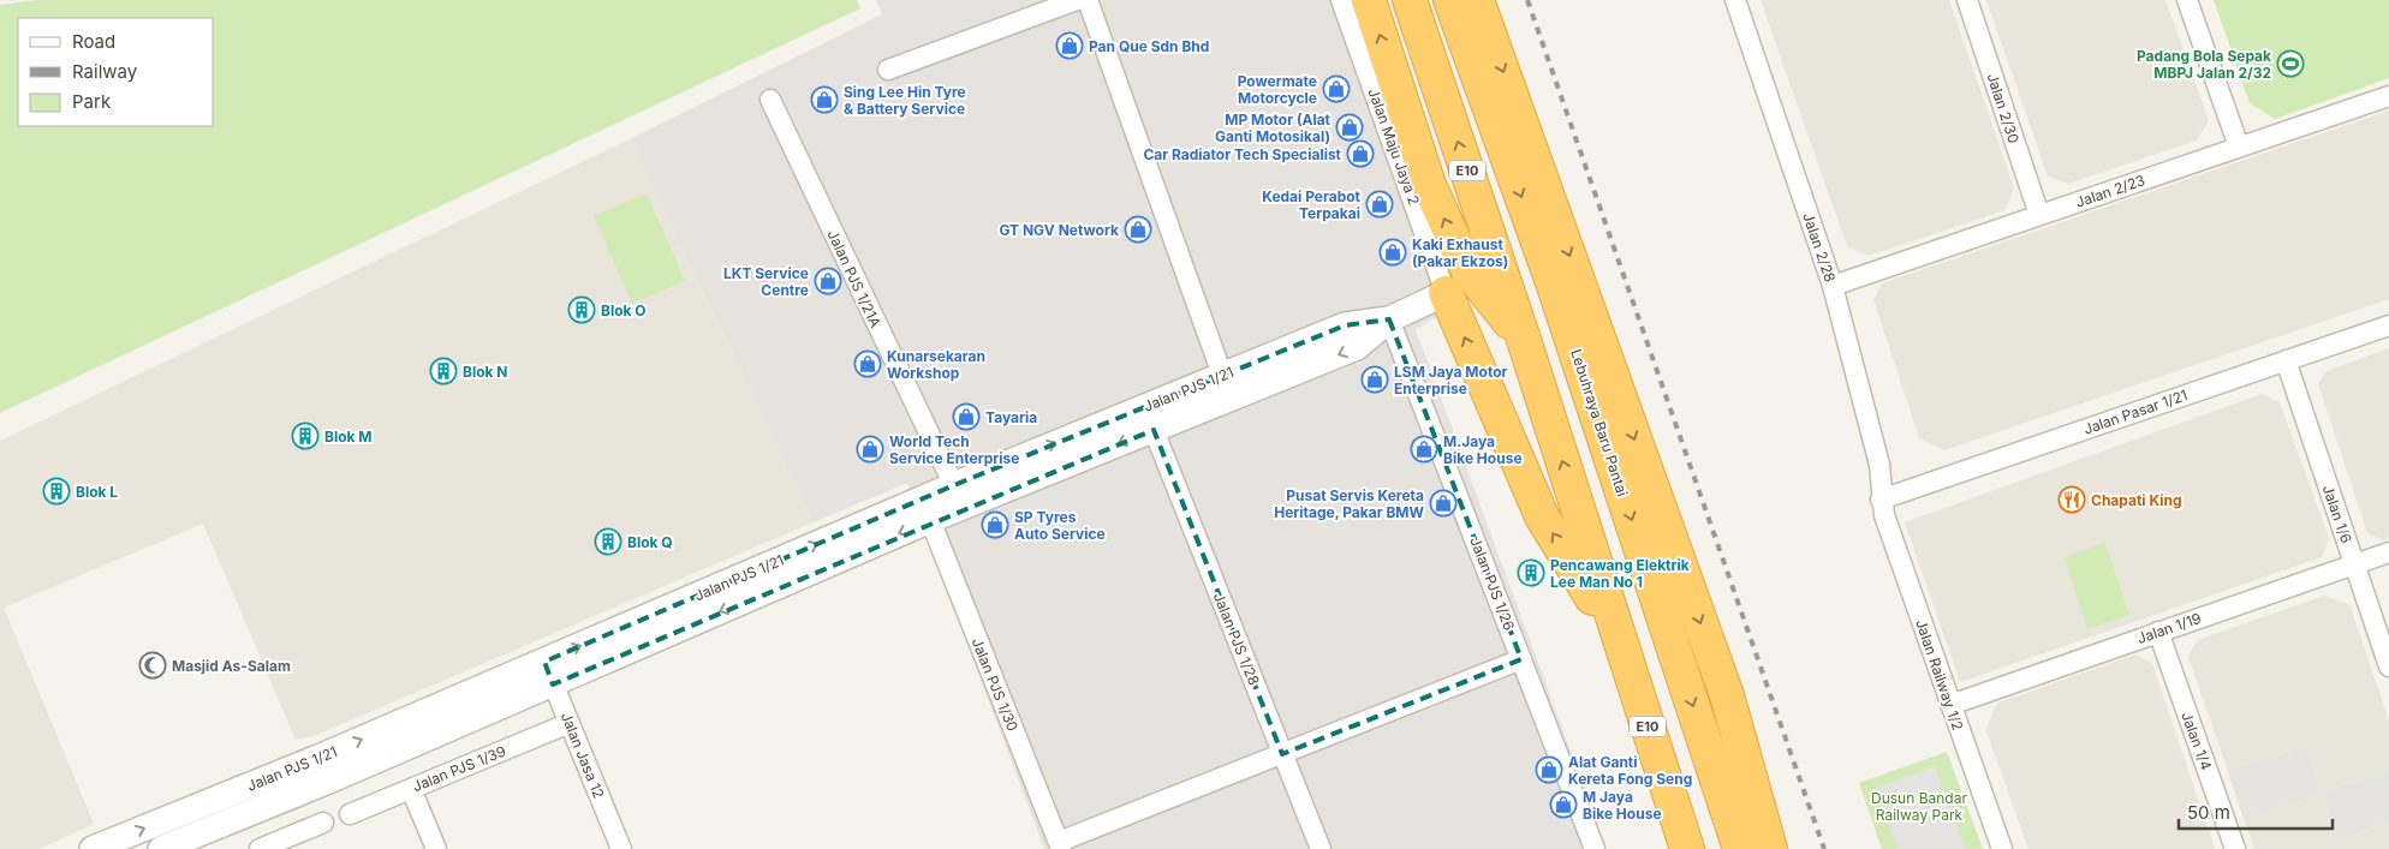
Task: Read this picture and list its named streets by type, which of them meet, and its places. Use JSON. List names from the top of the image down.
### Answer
{
  "streets": {
    "highway": ["E10", "Lebuhraya Baru Pantai"],
    "street": [
      "Jalan 2/30",
      "Jalan Maju Jaya 2",
      "Jalan 2/23",
      "Jalan 2/28",
      "Jalan PJS 1/21A",
      "Jalan PJS 1/21",
      "Jalan Pasar 1/21",
      "Jalan 1/6",
      "Jalan PJS 1/26",
      "Jalan 1/19",
      "Jalan PJS 1/28",
      "Jalan Railway 1/2",
      "Jalan PJS 1/30",
      "Jalan 1/4",
      "Jalan Jasa 12",
      "Jalan PJS 1/39"
    ]
  },
  "crossings": [
    ["Jalan 2/30", "Jalan 2/23"],
    ["Jalan Maju Jaya 2", "Jalan PJS 1/21"],
    ["Jalan 2/23", "Jalan 2/28"],
    ["Jalan 2/28", "Jalan Pasar 1/21"],
    ["Jalan 2/28", "Jalan Railway 1/2"],
    ["Jalan PJS 1/21A", "Jalan PJS 1/21"],
    ["Jalan PJS 1/21", "Jalan PJS 1/26"],
    ["Jalan PJS 1/21", "Jalan PJS 1/28"],
    ["Jalan PJS 1/21", "Jalan PJS 1/30"],
    ["Jalan PJS 1/21", "Jalan Jasa 12"],
    ["Jalan Pasar 1/21", "Jalan 1/6"],
    ["Jalan Pasar 1/21", "Jalan Railway 1/2"],
    ["Jalan 1/6", "Jalan 1/19"],
    ["Jalan 1/19", "Jalan Railway 1/2"],
    ["Jalan 1/19", "Jalan 1/4"],
    ["Jalan Jasa 12", "Jalan PJS 1/39"]
  ],
  "parks": ["Dusun Bandar Railway Park"],
  "places": {
    "shop": [
      "Pan Que Sdn Bhd",
      "Powermate Motorcycle",
      "Sing Lee Hin Tyre & Battery Service",
      "MP Motor (Alat Ganti Motosikal)",
      "Car Radiator Tech Specialist",
      "Kedai Perabot Terpakai",
      "GT NGV Network",
      "Kaki Exhaust (Pakar Ekzos)",
      "LKT Service Centre",
      "Kunarsekaran Workshop",
      "LSM Jaya Motor Enterprise",
      "Tayaria",
      "World Tech Service Enterprise",
      "M.Jaya Bike House",
      "Pusat Servis Kereta Heritage, Pakar BMW",
      "SP Tyres Auto Service",
      "Alat Ganti Kereta Fong Seng",
      "M Jaya Bike House"
    ],
    "sports": ["Padang Bola Sepak MBPJ Jalan 2/32"],
    "building": [
      "Blok O",
      "Blok N",
      "Blok M",
      "Blok L",
      "Blok Q",
      "Pencawang Elektrik Lee Man No 1"
    ],
    "restaurant": ["Chapati King"],
    "mosque": ["Masjid As-Salam"]
  },
  "legend": ["Road", "Railway", "Park"],
  "scale_bar": "50 m"
}
